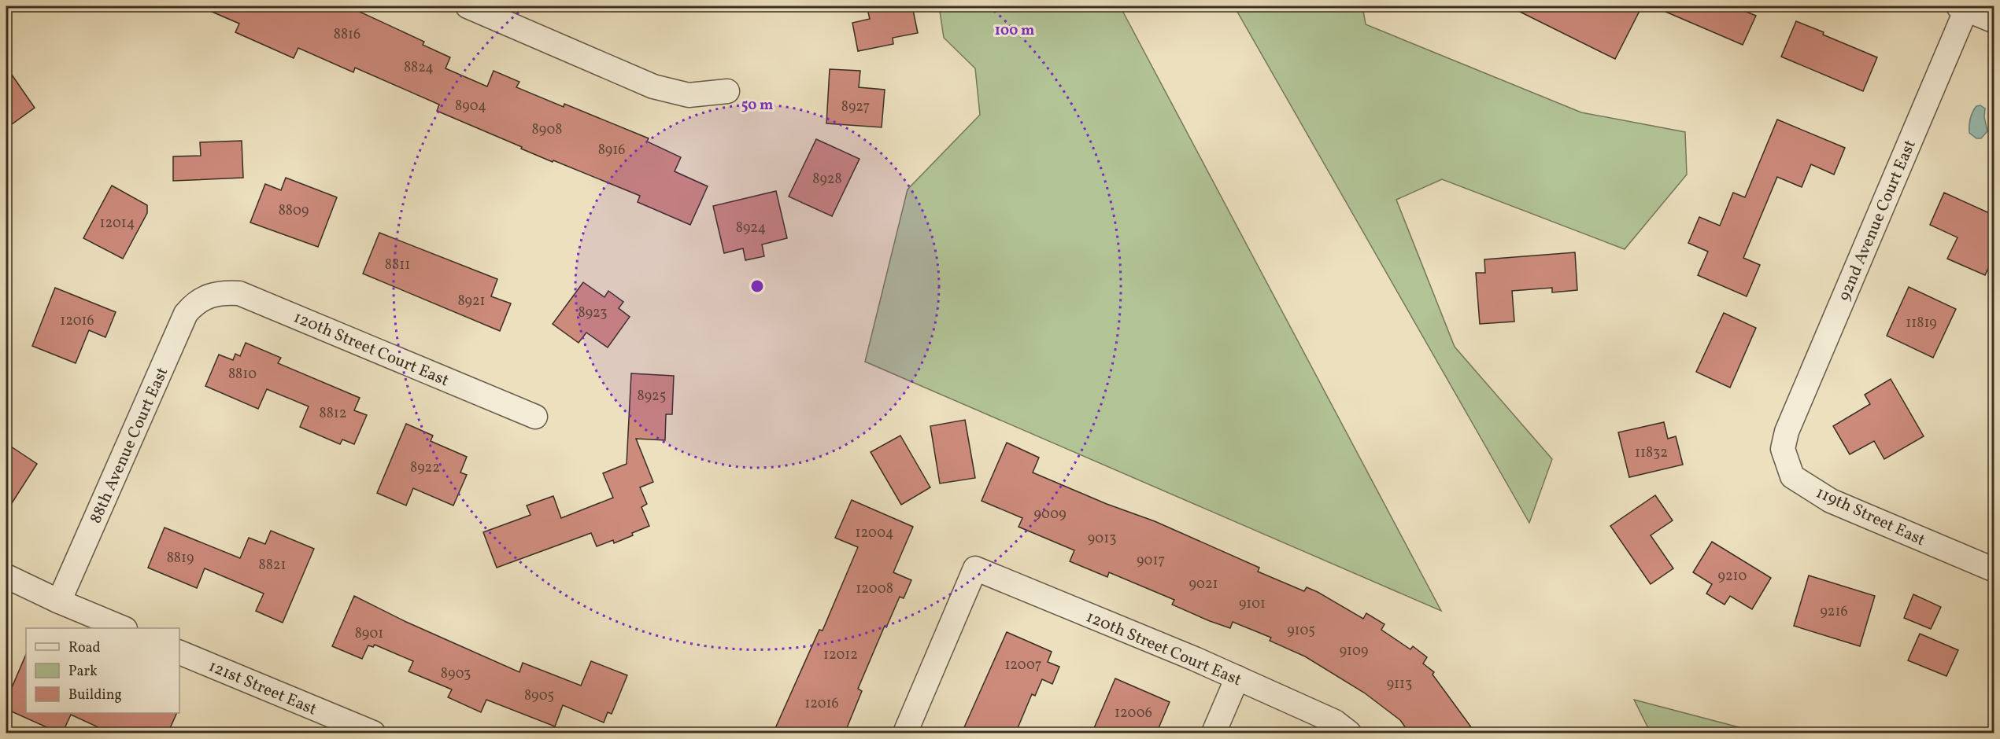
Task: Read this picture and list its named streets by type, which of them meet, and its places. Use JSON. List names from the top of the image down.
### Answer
{
  "streets": {
    "street": [
      "92nd Avenue Court East",
      "120th Street Court East",
      "88th Avenue Court East",
      "119th Street East",
      "121st Street East"
    ]
  },
  "crossings": [
    ["92nd Avenue Court East", "119th Street East"],
    ["120th Street Court East", "88th Avenue Court East"]
  ],
  "house_numbers": [
    "8816",
    "8824",
    "8904",
    "8927",
    "8908",
    "8916",
    "8928",
    "8809",
    "12014",
    "8924",
    "8811",
    "8921",
    "8923",
    "12016",
    "11819",
    "8810",
    "8925",
    "8812",
    "11832",
    "8922",
    "9009",
    "12004",
    "9013",
    "8819",
    "9017",
    "8821",
    "9210",
    "9021",
    "12008",
    "9101",
    "9216",
    "9105",
    "8901",
    "9109",
    "12012",
    "12007",
    "8903",
    "9113",
    "8905",
    "12016",
    "12006"
  ],
  "legend": ["Road", "Park", "Building"],
  "rings": ["100 m", "50 m"]
}
